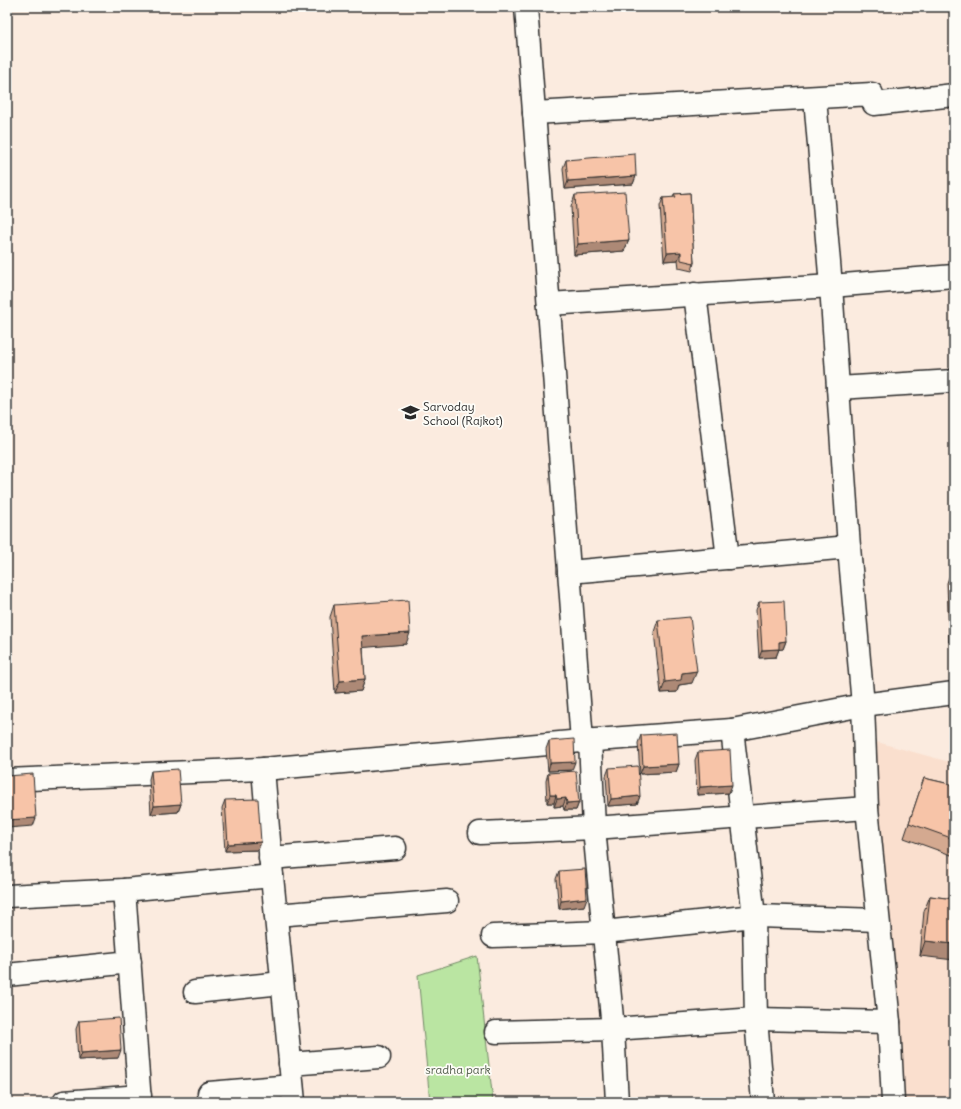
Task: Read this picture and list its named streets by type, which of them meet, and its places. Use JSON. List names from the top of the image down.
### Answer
{
  "parks": ["sradha park"],
  "places": {
    "school or university": ["Sarvoday School (Rajkot)"]
  }
}
